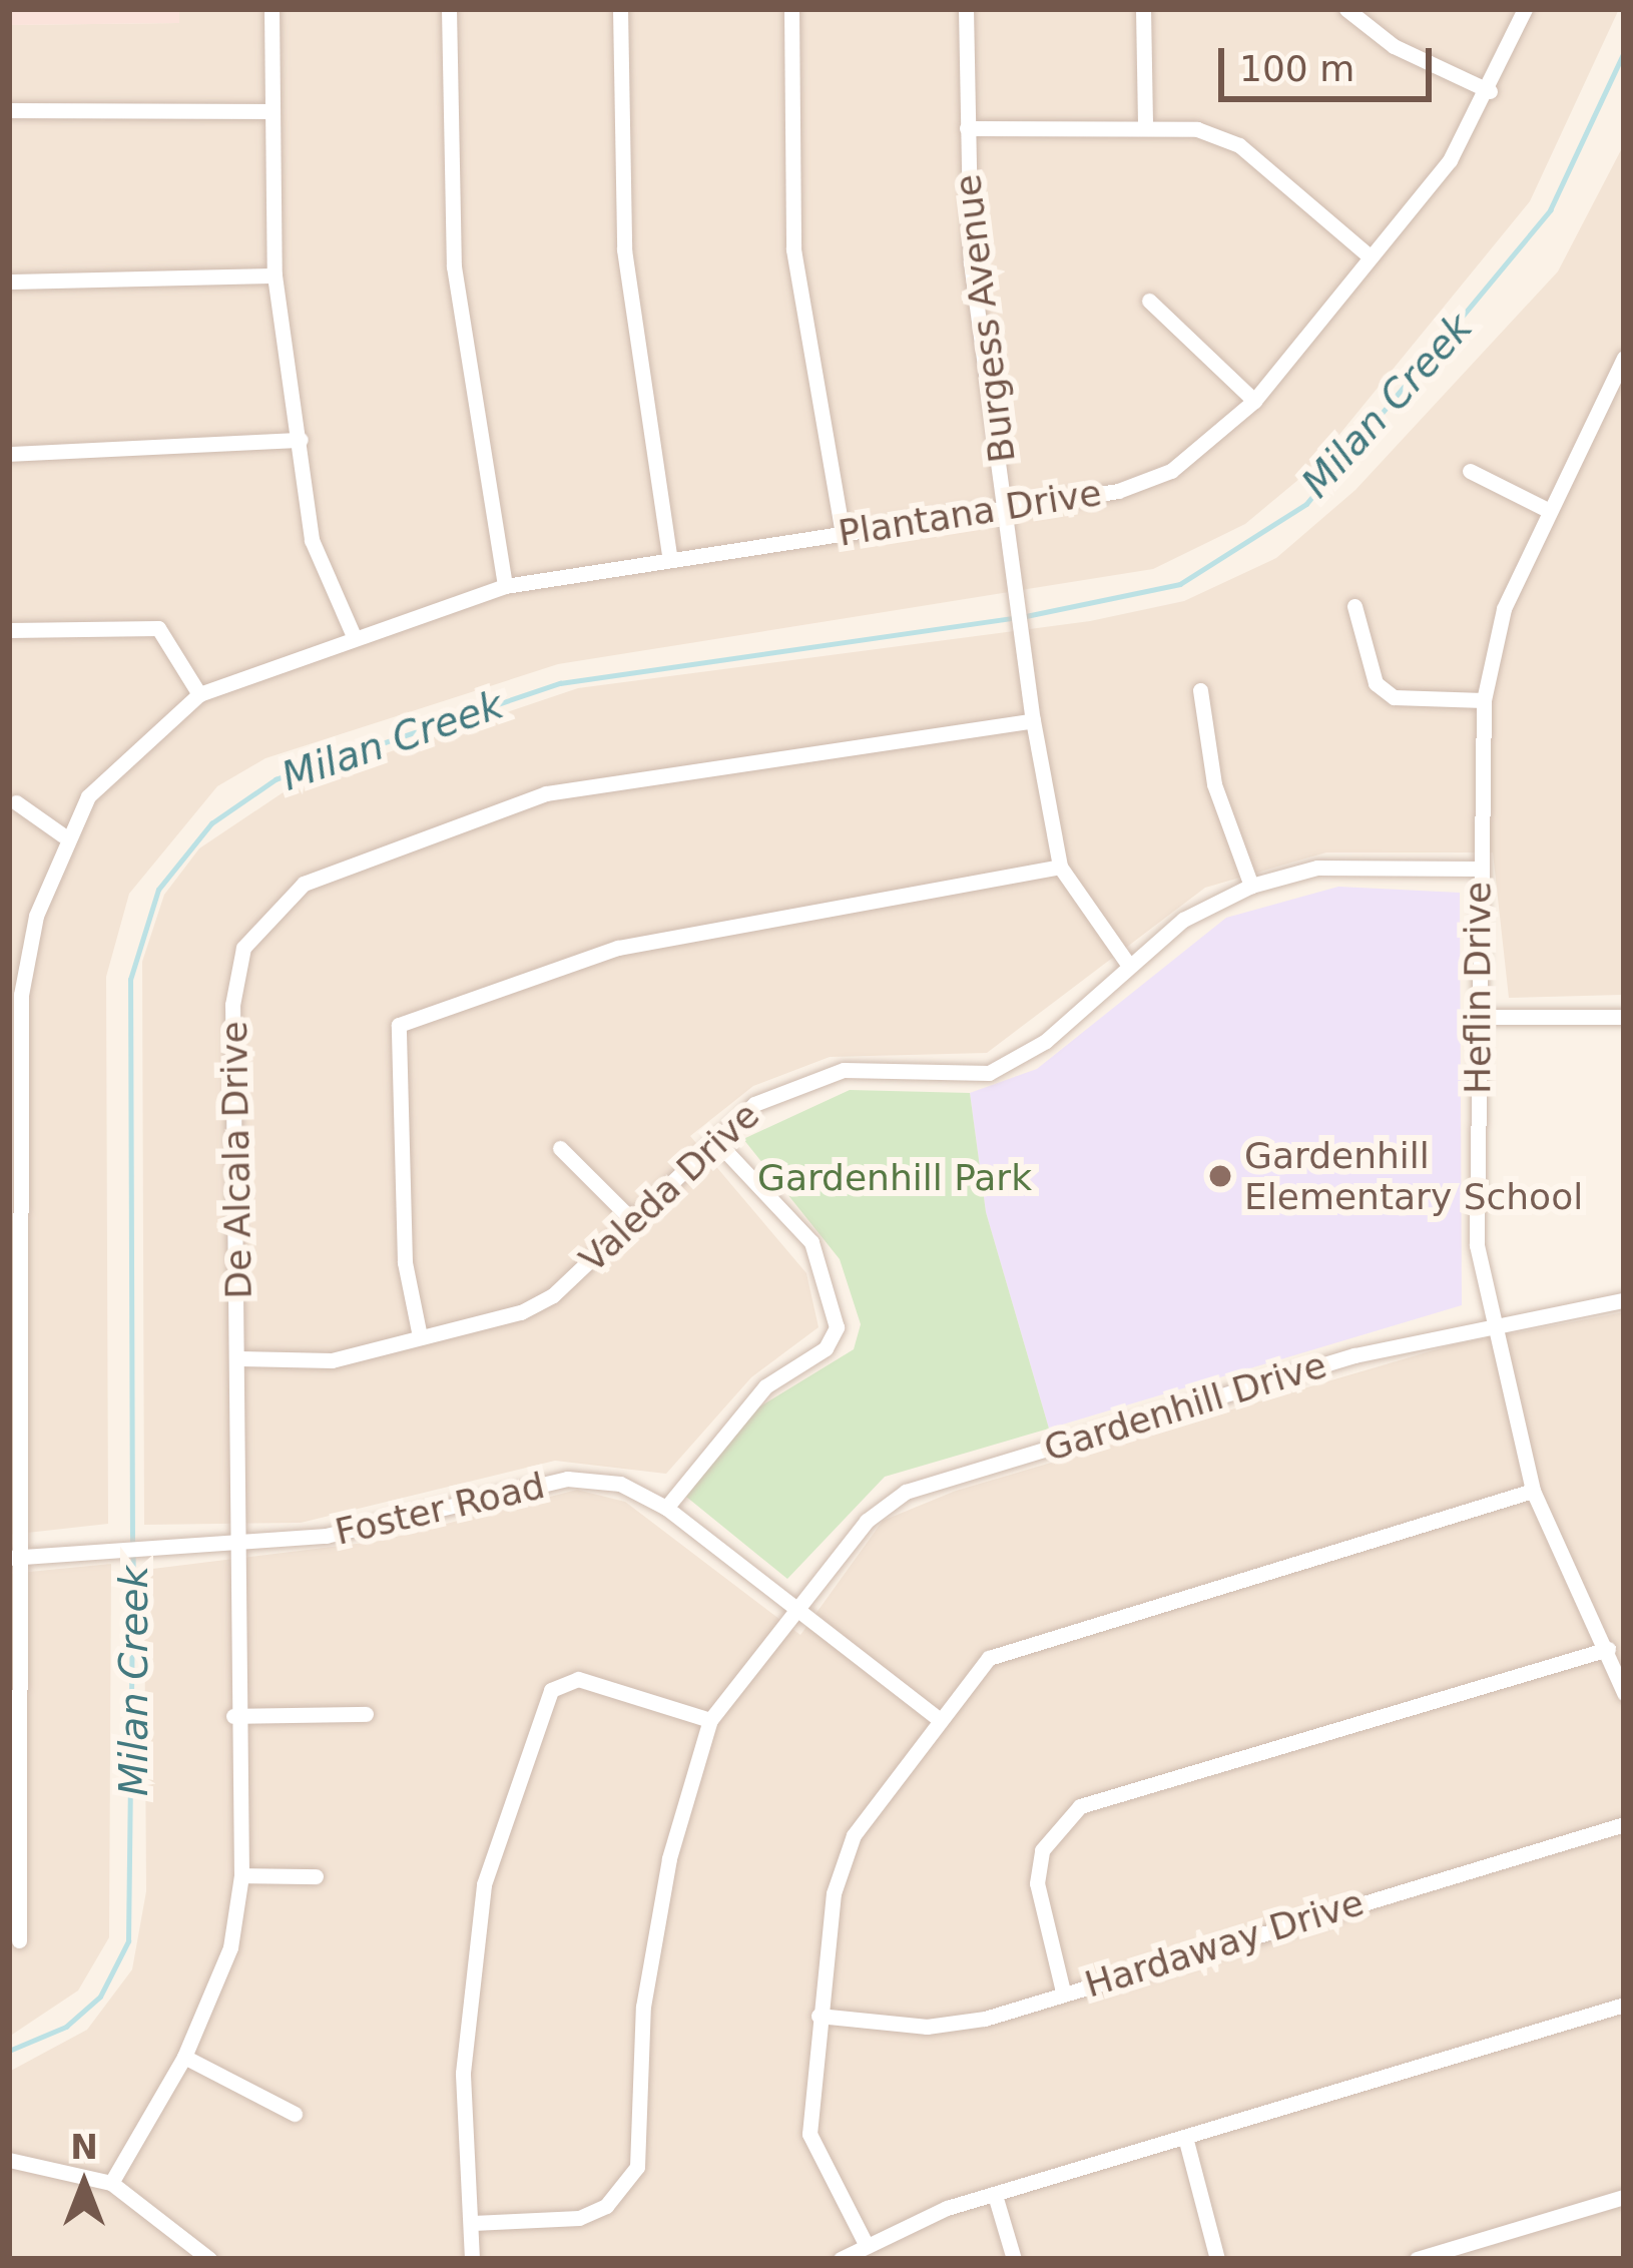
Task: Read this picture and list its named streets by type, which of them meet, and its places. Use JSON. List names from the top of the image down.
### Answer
{
  "streets": {
    "street": [
      "Burgess Avenue",
      "Plantana Drive",
      "Heflin Drive",
      "De Alcala Drive",
      "Valeda Drive",
      "Gardenhill Drive",
      "Foster Road",
      "Hardaway Drive"
    ]
  },
  "crossings": [
    ["Burgess Avenue", "Plantana Drive"],
    ["Burgess Avenue", "De Alcala Drive"],
    ["Burgess Avenue", "Valeda Drive"],
    ["Heflin Drive", "Valeda Drive"],
    ["Heflin Drive", "Gardenhill Drive"],
    ["De Alcala Drive", "Valeda Drive"],
    ["De Alcala Drive", "Foster Road"],
    ["Gardenhill Drive", "Foster Road"]
  ],
  "water": ["Milan Creek"],
  "parks": ["Gardenhill Park"],
  "places": ["Gardenhill Elementary School"],
  "scale_bar": "100 m",
  "north": "top"
}
